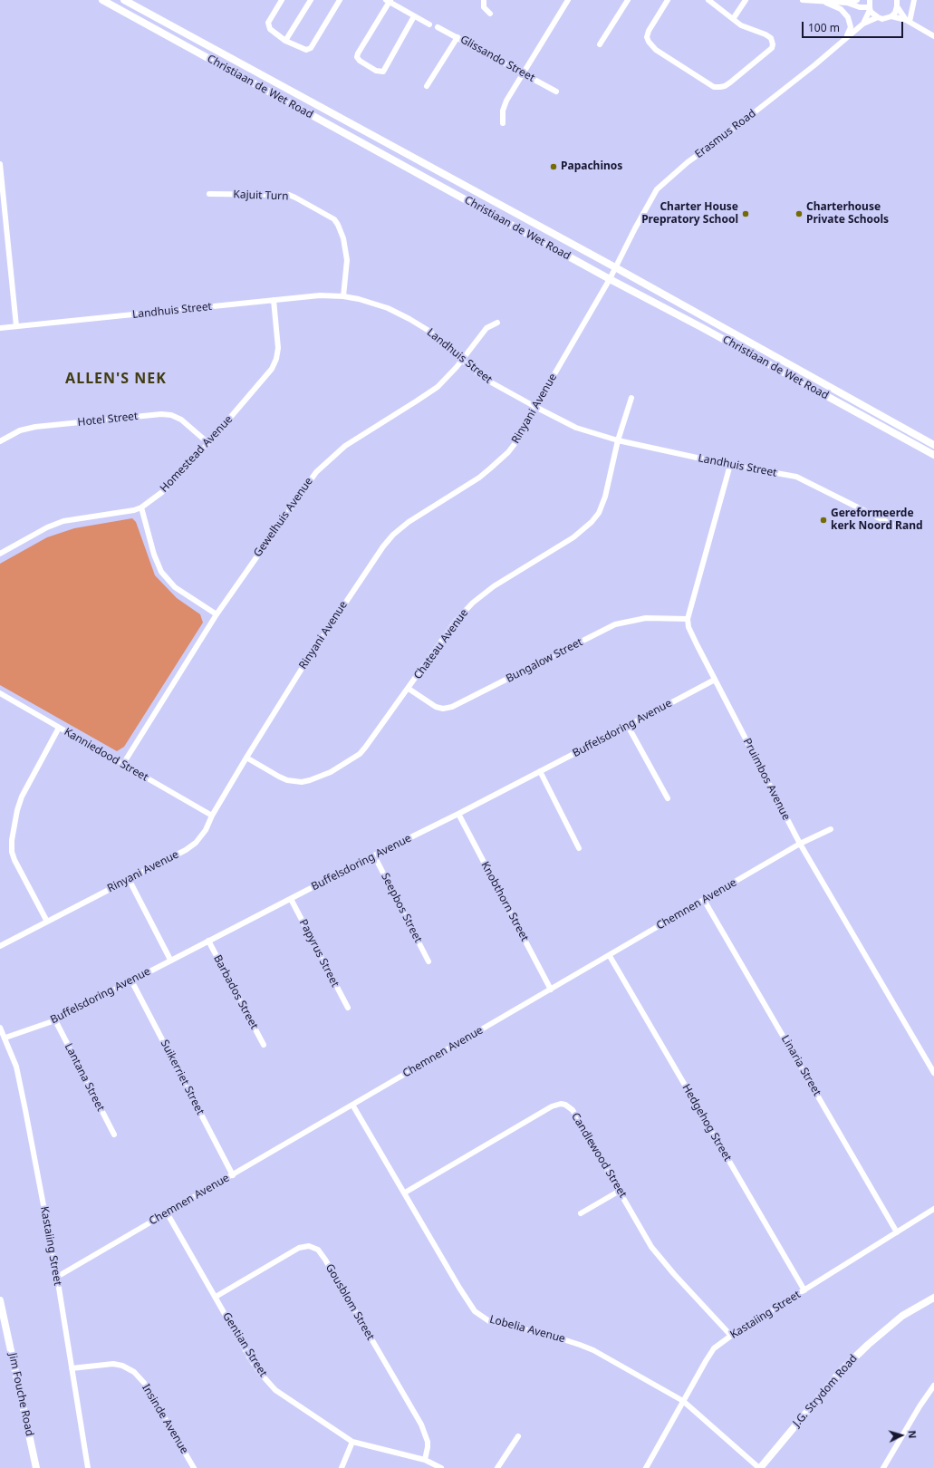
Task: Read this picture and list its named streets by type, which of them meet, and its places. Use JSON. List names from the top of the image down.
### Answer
{
  "streets": {
    "main road": ["Christiaan de Wet Road", "J.G. Strydom Road", "Jim Fouche Road"],
    "street": [
      "Glissando Street",
      "Erasmus Road",
      "Kajuit Turn",
      "Landhuis Street",
      "Rinyani Avenue",
      "Hotel Street",
      "Homestead Avenue",
      "Gewelhuis Avenue",
      "Chateau Avenue",
      "Bungalow Street",
      "Buffelsdoring Avenue",
      "Kanniedood Street",
      "Pruimbos Avenue",
      "Knobthorn Street",
      "Chemnen Avenue",
      "Seepbos Street",
      "Papyrus Street",
      "Barbados Street",
      "Linaria Street",
      "Lantana Street",
      "Suikerriet Street",
      "Hedgehog Street",
      "Candlewood Street",
      "Kastaiing Street",
      "Gousblom Street",
      "Lobelia Avenue",
      "Gentian Street",
      "Insinde Avenue"
    ]
  },
  "crossings": [
    ["Christiaan de Wet Road", "Erasmus Road"],
    ["Christiaan de Wet Road", "Rinyani Avenue"],
    ["Erasmus Road", "Rinyani Avenue"],
    ["Kajuit Turn", "Landhuis Street"],
    ["Landhuis Street", "Rinyani Avenue"],
    ["Landhuis Street", "Homestead Avenue"],
    ["Landhuis Street", "Gewelhuis Avenue"],
    ["Landhuis Street", "Chateau Avenue"],
    ["Rinyani Avenue", "Chateau Avenue"],
    ["Rinyani Avenue", "Kanniedood Street"],
    ["Hotel Street", "Homestead Avenue"],
    ["Gewelhuis Avenue", "Kanniedood Street"],
    ["Chateau Avenue", "Bungalow Street"],
    ["Bungalow Street", "Pruimbos Avenue"],
    ["Buffelsdoring Avenue", "Pruimbos Avenue"],
    ["Buffelsdoring Avenue", "Knobthorn Street"],
    ["Buffelsdoring Avenue", "Seepbos Street"],
    ["Buffelsdoring Avenue", "Papyrus Street"],
    ["Buffelsdoring Avenue", "Barbados Street"],
    ["Buffelsdoring Avenue", "Lantana Street"],
    ["Buffelsdoring Avenue", "Suikerriet Street"],
    ["Buffelsdoring Avenue", "Kastaiing Street"],
    ["Pruimbos Avenue", "Chemnen Avenue"],
    ["Knobthorn Street", "Chemnen Avenue"],
    ["Chemnen Avenue", "Linaria Street"],
    ["Chemnen Avenue", "Suikerriet Street"],
    ["Chemnen Avenue", "Hedgehog Street"],
    ["Chemnen Avenue", "Kastaiing Street"],
    ["Chemnen Avenue", "Lobelia Avenue"],
    ["Chemnen Avenue", "Gentian Street"],
    ["Linaria Street", "Kastaiing Street"],
    ["Hedgehog Street", "Kastaiing Street"],
    ["Candlewood Street", "Kastaiing Street"],
    ["Candlewood Street", "Lobelia Avenue"],
    ["Kastaiing Street", "Lobelia Avenue"],
    ["Kastaiing Street", "Insinde Avenue"],
    ["Gousblom Street", "Gentian Street"],
    ["Lobelia Avenue", "J.G. Strydom Road"]
  ],
  "districts": ["ALLEN'S NEK"],
  "places": [
    "Papachinos",
    "Charter House Prepratory School",
    "Charterhouse Private Schools",
    "Gereformeerde kerk Noord Rand"
  ],
  "scale_bar": "100 m",
  "north": "right"
}
